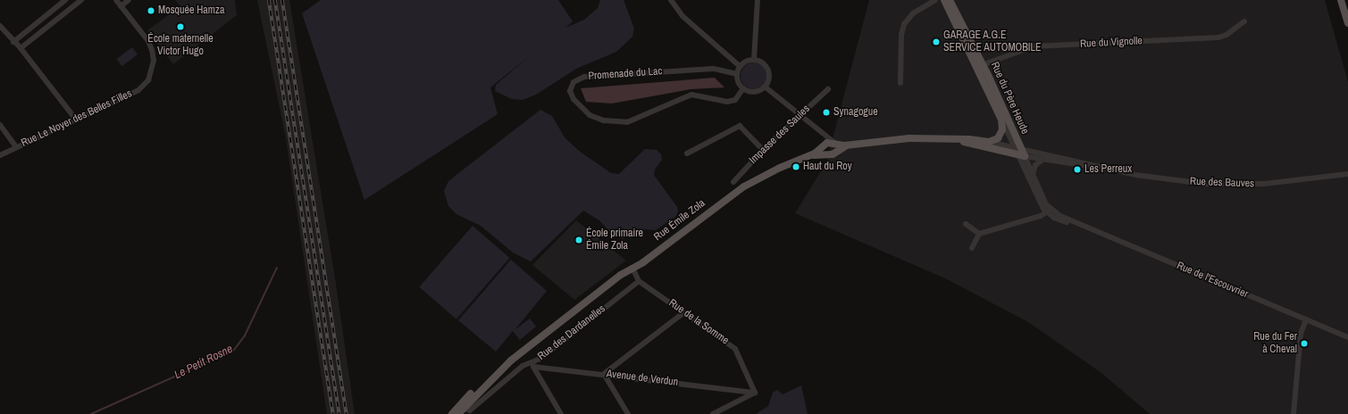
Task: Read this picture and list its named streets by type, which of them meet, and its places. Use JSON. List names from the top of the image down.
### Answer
{
  "streets": {
    "main road": ["Rue du Père Heude", "Rue Émile Zola"],
    "street": [
      "Rue du Vignolle",
      "Promenade du Lac",
      "Rue Le Noyer des Belles Filles",
      "Impasse des Saules",
      "Rue des Bauves",
      "Rue de l'Escouvrier",
      "Rue de la Somme",
      "Rue des Dardanelles",
      "Avenue de Verdun"
    ]
  },
  "crossings": [
    ["Rue du Vignolle", "Rue du Père Heude"],
    ["Rue du Père Heude", "Rue des Bauves"],
    ["Rue Émile Zola", "Rue des Dardanelles"],
    ["Rue de la Somme", "Rue des Dardanelles"],
    ["Rue de la Somme", "Avenue de Verdun"],
    ["Rue des Dardanelles", "Avenue de Verdun"]
  ],
  "water": ["Le Petit Rosne"],
  "places": [
    "Mosquée Hamza",
    "École maternelle Victor Hugo",
    "GARAGE A.G.E SERVICE AUTOMOBILE",
    "Synagogue",
    "Haut du Roy",
    "Les Perreux",
    "École primaire Émile Zola",
    "Rue du Fer à Cheval"
  ]
}
